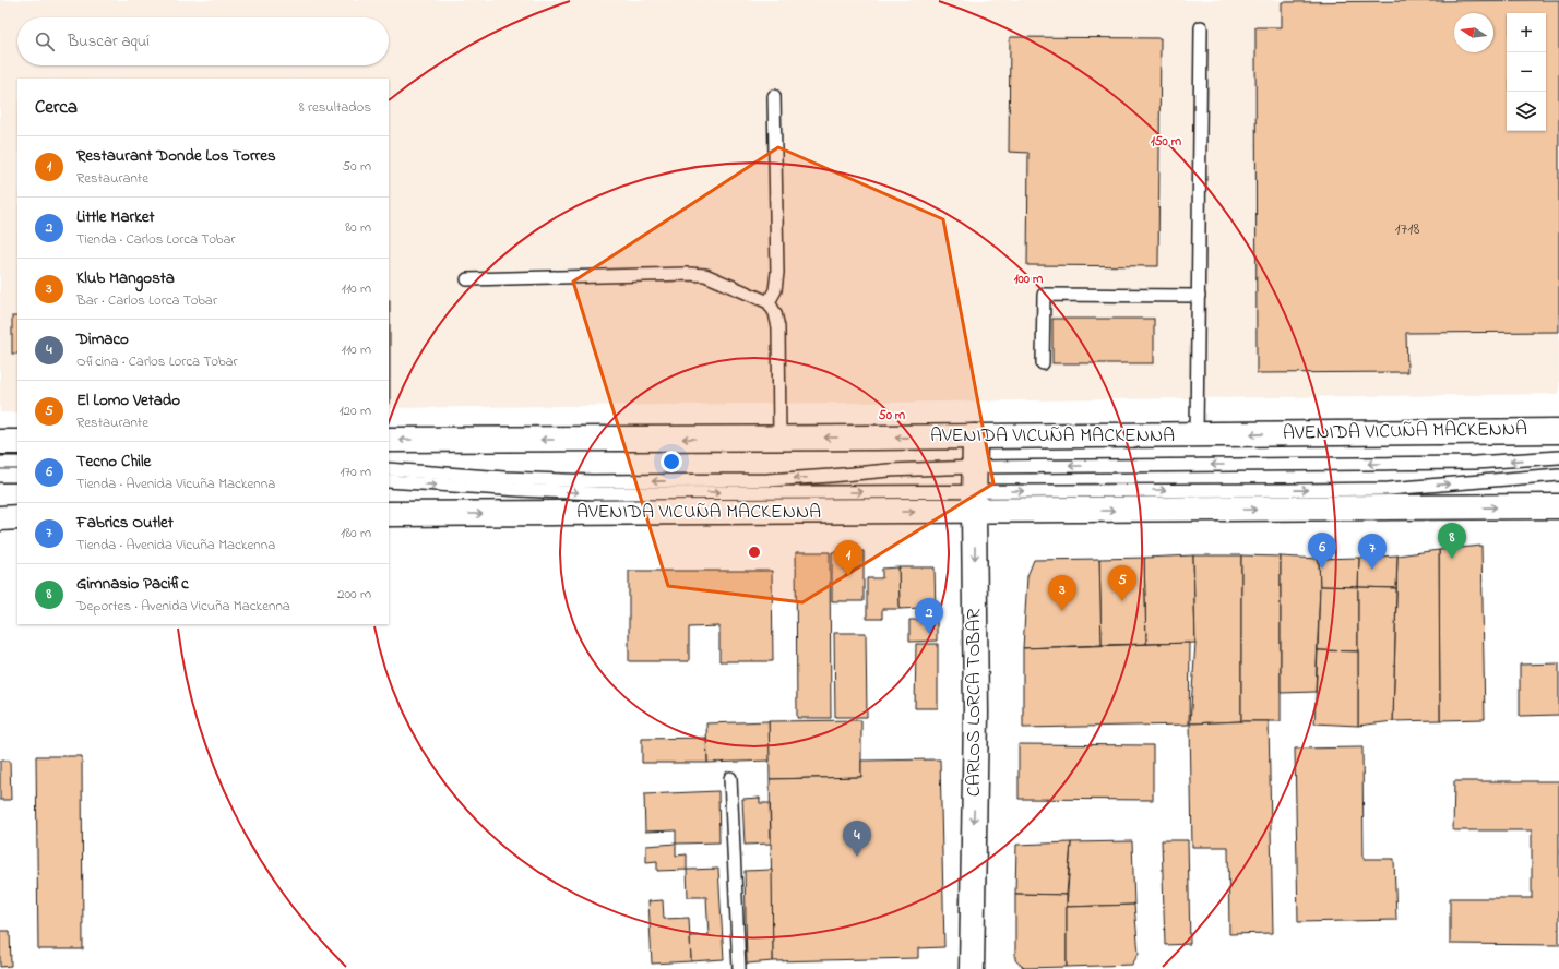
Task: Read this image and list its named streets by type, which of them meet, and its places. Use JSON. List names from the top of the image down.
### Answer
{
  "streets": {
    "main road": ["AVENIDA VICUÑA MACKENNA", "CARLOS LORCA TOBAR"]
  },
  "crossings": [
    ["AVENIDA VICUÑA MACKENNA", "CARLOS LORCA TOBAR"]
  ],
  "one_way": ["CARLOS LORCA TOBAR"],
  "house_numbers": ["1718"],
  "north": "left",
  "page": {
    "map_buttons": ["+", "−"],
    "search": "Buscar aquí",
    "heading": ["Cerca", "8 resultados"],
    "list": [
      {
        "mark": "1",
        "name": "Restaurant Donde Los Torres",
        "note": "Restaurante",
        "value": "50 m"
      },
      {
        "mark": "2",
        "name": "Little Market",
        "note": "Tienda · Carlos Lorca Tobar",
        "value": "80 m"
      },
      {
        "mark": "3",
        "name": "Klub Mangosta",
        "note": "Bar · Carlos Lorca Tobar",
        "value": "110 m"
      },
      {
        "mark": "4",
        "name": "Dimaco",
        "note": "Oficina · Carlos Lorca Tobar",
        "value": "110 m"
      },
      {
        "mark": "5",
        "name": "El Lomo Vetado",
        "note": "Restaurante",
        "value": "120 m"
      },
      {
        "mark": "6",
        "name": "Tecno Chile",
        "note": "Tienda · Avenida Vicuña Mackenna",
        "value": "170 m"
      },
      {
        "mark": "7",
        "name": "Fabrics Outlet",
        "note": "Tienda · Avenida Vicuña Mackenna",
        "value": "180 m"
      },
      {
        "mark": "8",
        "name": "Gimnasio Pacific",
        "note": "Deportes · Avenida Vicuña Mackenna",
        "value": "200 m"
      }
    ],
    "pins": [
      "8",
      "6",
      "7",
      "1",
      "5",
      "3",
      "2",
      "4"
    ]
  },
  "rings": ["150 m", "100 m", "50 m"]
}
